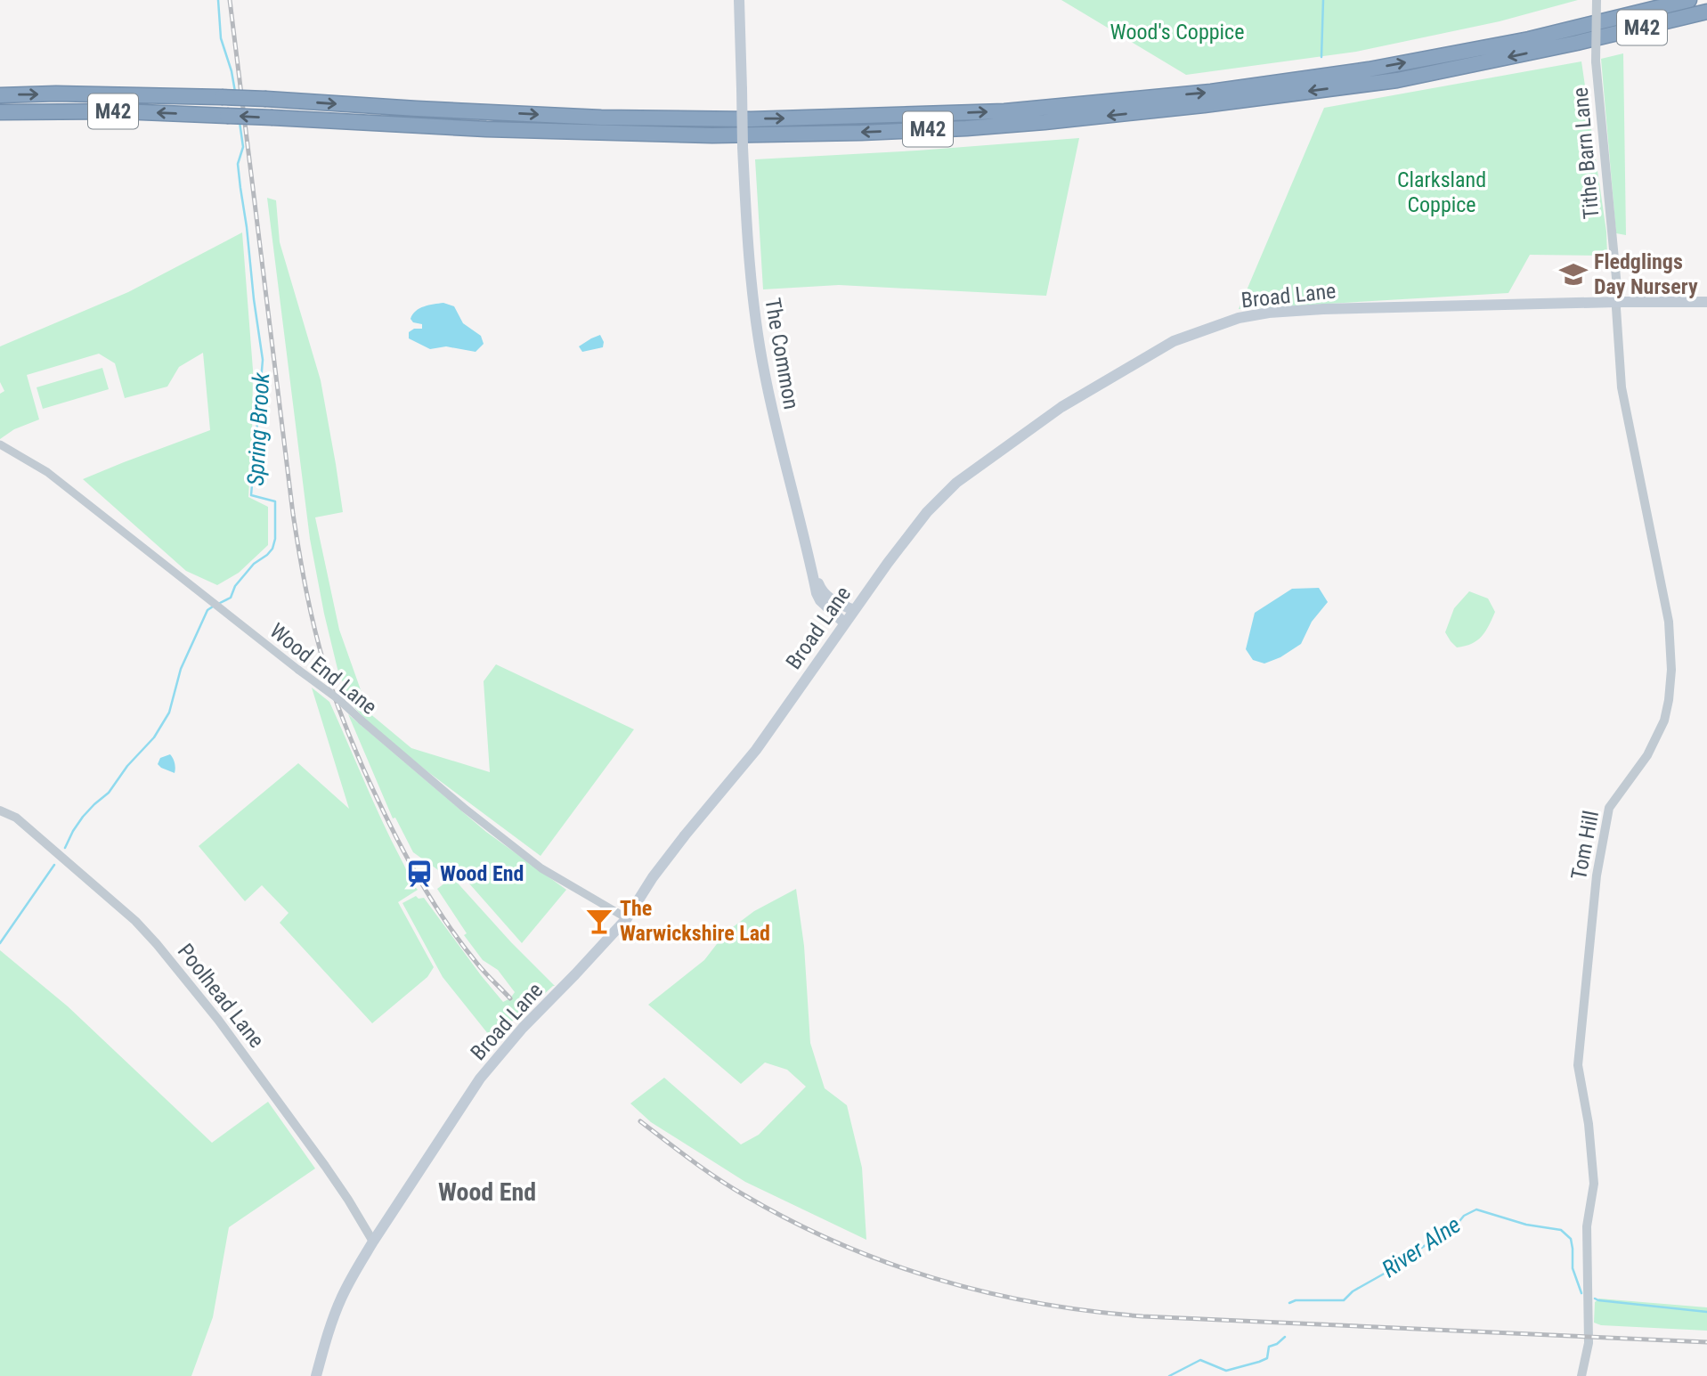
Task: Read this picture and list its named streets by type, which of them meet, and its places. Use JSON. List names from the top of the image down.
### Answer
{
  "streets": {
    "highway": ["M42"],
    "main road": ["Broad Lane", "The Common"],
    "street": [
      "Tithe Barn Lane",
      "Wood End Lane",
      "Tom Hill",
      "Poolhead Lane"
    ]
  },
  "crossings": [
    ["Tithe Barn Lane", "Broad Lane"],
    ["Tithe Barn Lane", "Tom Hill"],
    ["Broad Lane", "The Common"],
    ["Broad Lane", "Wood End Lane"],
    ["Broad Lane", "Tom Hill"],
    ["Broad Lane", "Poolhead Lane"]
  ],
  "districts": ["Wood End"],
  "water": ["Spring Brook", "River Alne"],
  "parks": ["Wood's Coppice", "Clarksland Coppice"],
  "places": {
    "school or university": ["Fledglings Day Nursery"],
    "station": ["Wood End"],
    "bar": ["The Warwickshire Lad"]
  }
}
